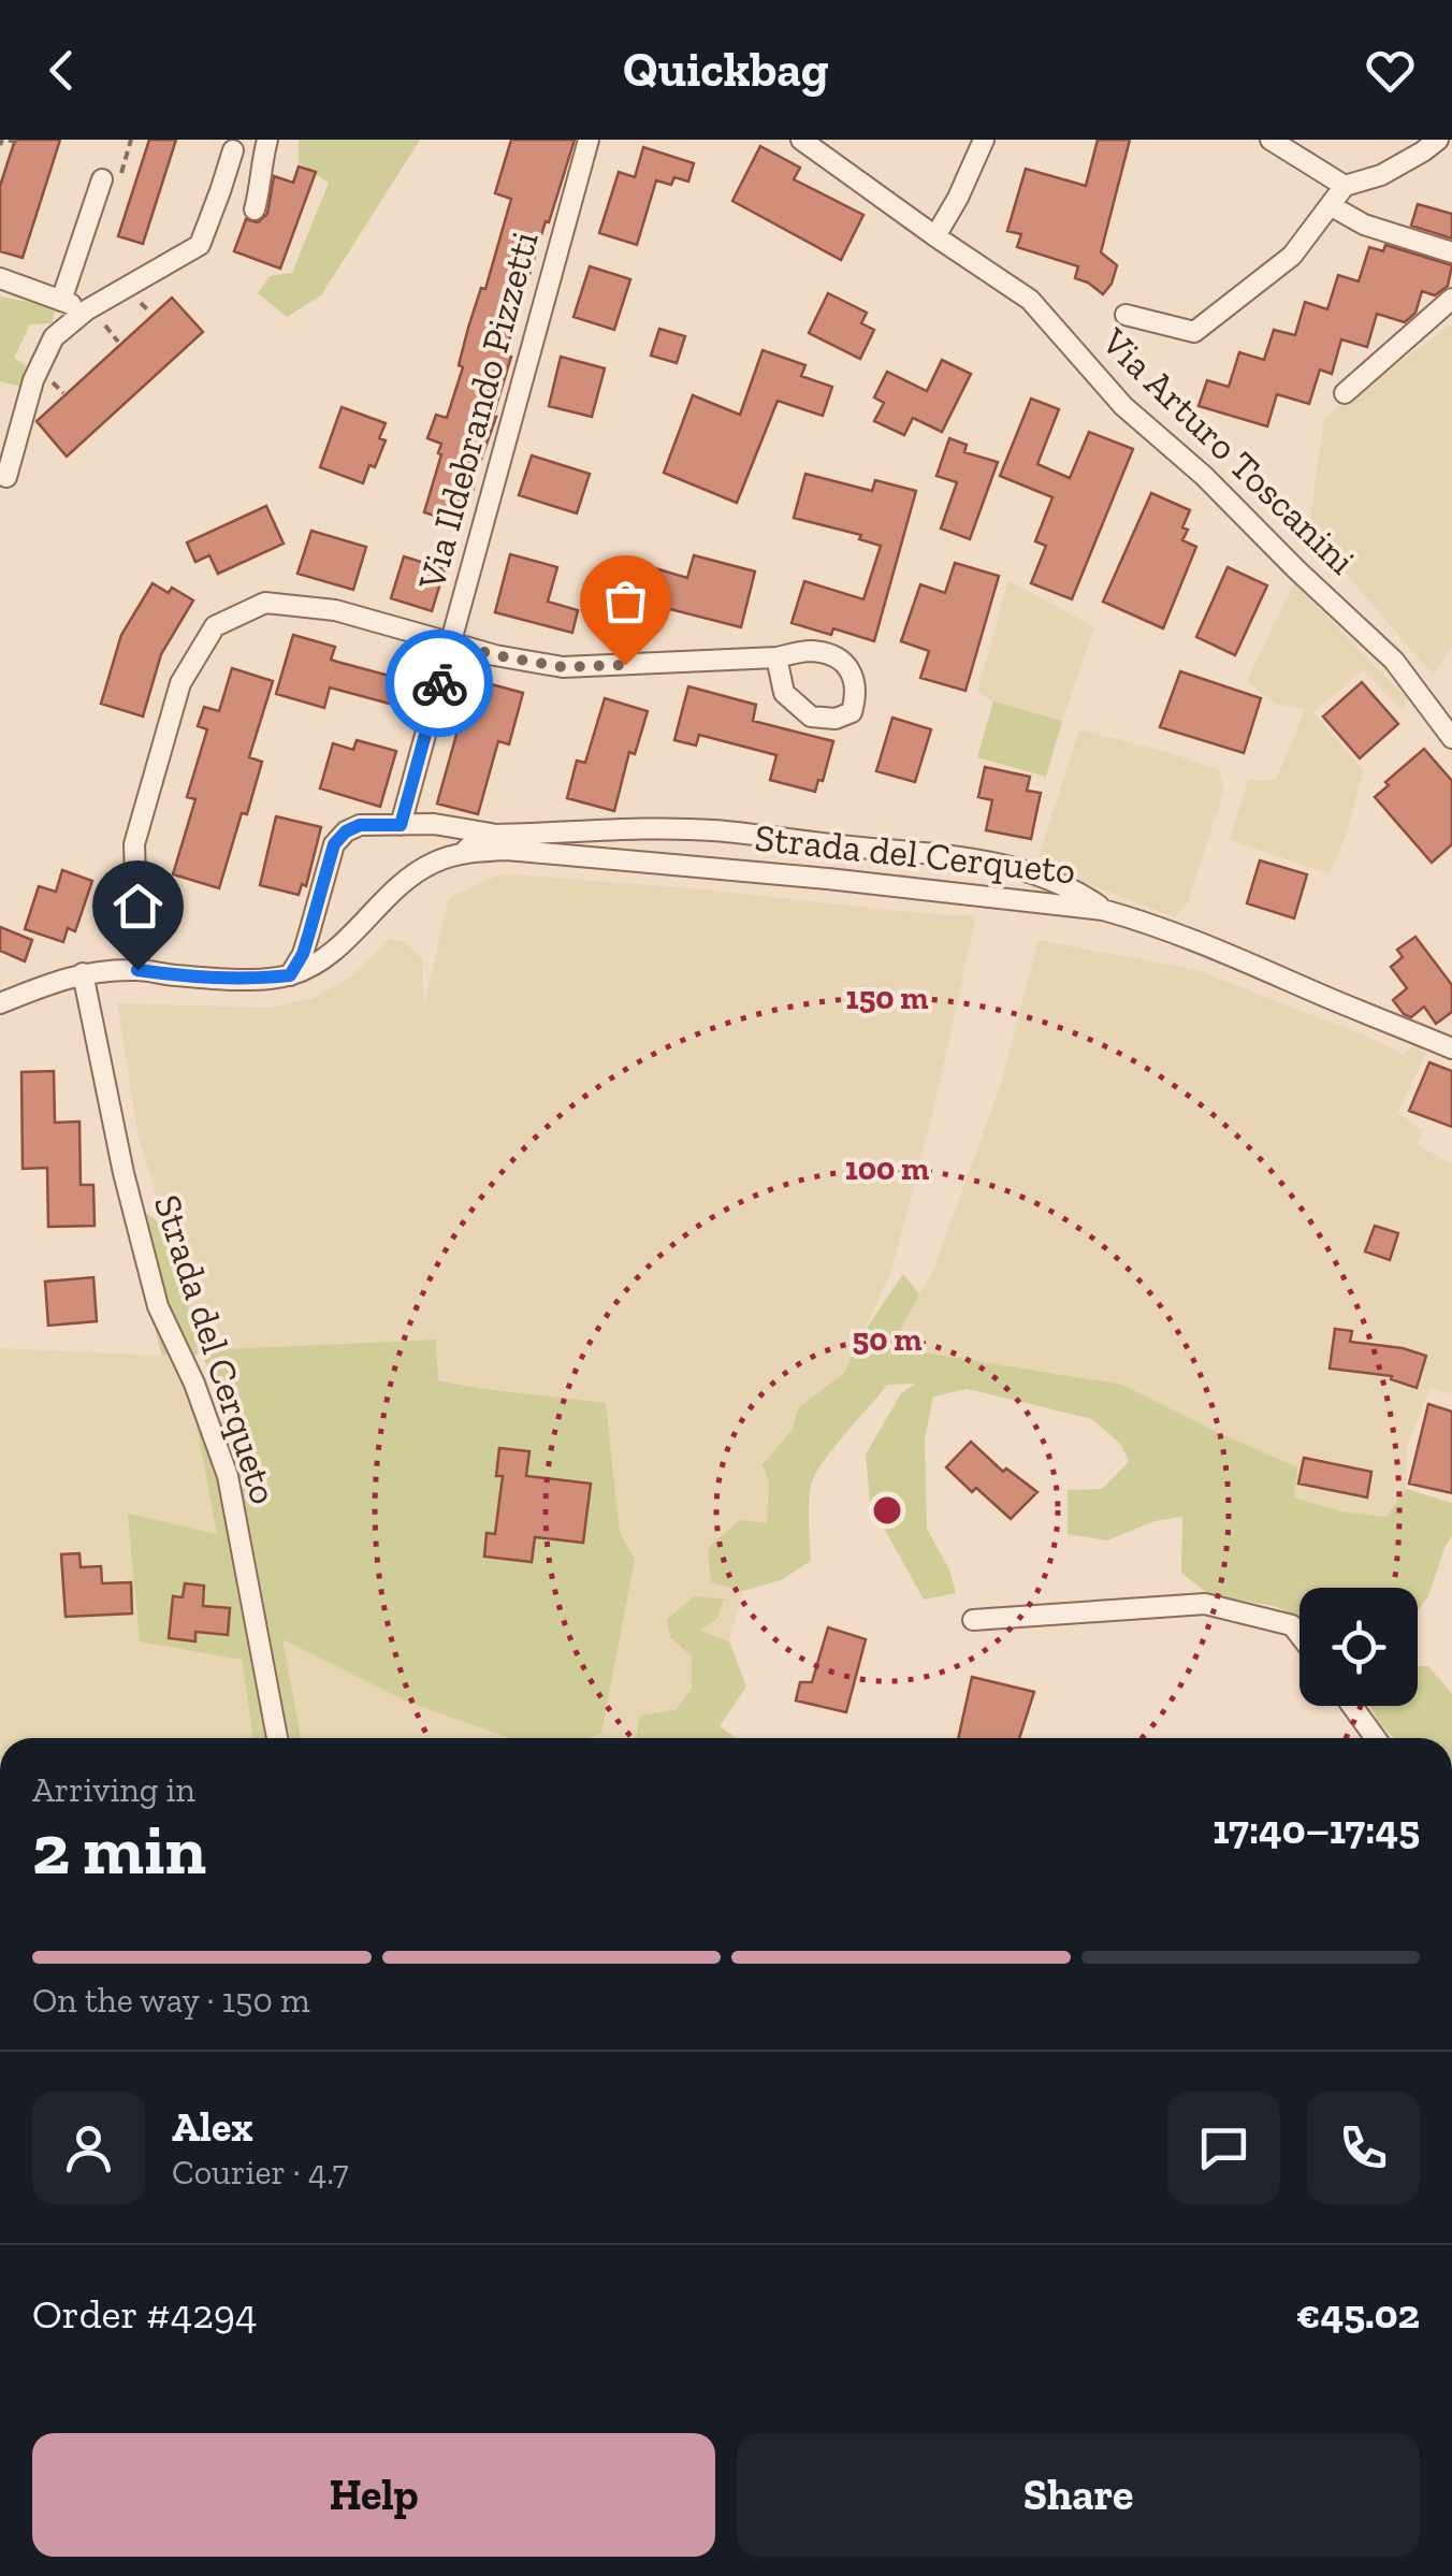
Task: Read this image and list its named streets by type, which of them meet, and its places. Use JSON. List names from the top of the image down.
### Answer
{
  "streets": {
    "street": ["Via Ildebrando Pizzetti", "Via Arturo Toscanini", "Strada del Cerqueto"]
  },
  "crossings": [
    ["Via Ildebrando Pizzetti", "Strada del Cerqueto"]
  ],
  "page": {
    "header": "Quickbag",
    "heading": ["2 min", "Arriving in", "17:40–17:45"],
    "panel": [
      "Alex",
      "Courier · 4.7",
      "Order #4294",
      "€45.02"
    ],
    "bar": "On the way · 150 m",
    "buttons": ["Help", "Share"]
  },
  "rings": ["150 m", "100 m", "50 m"]
}
